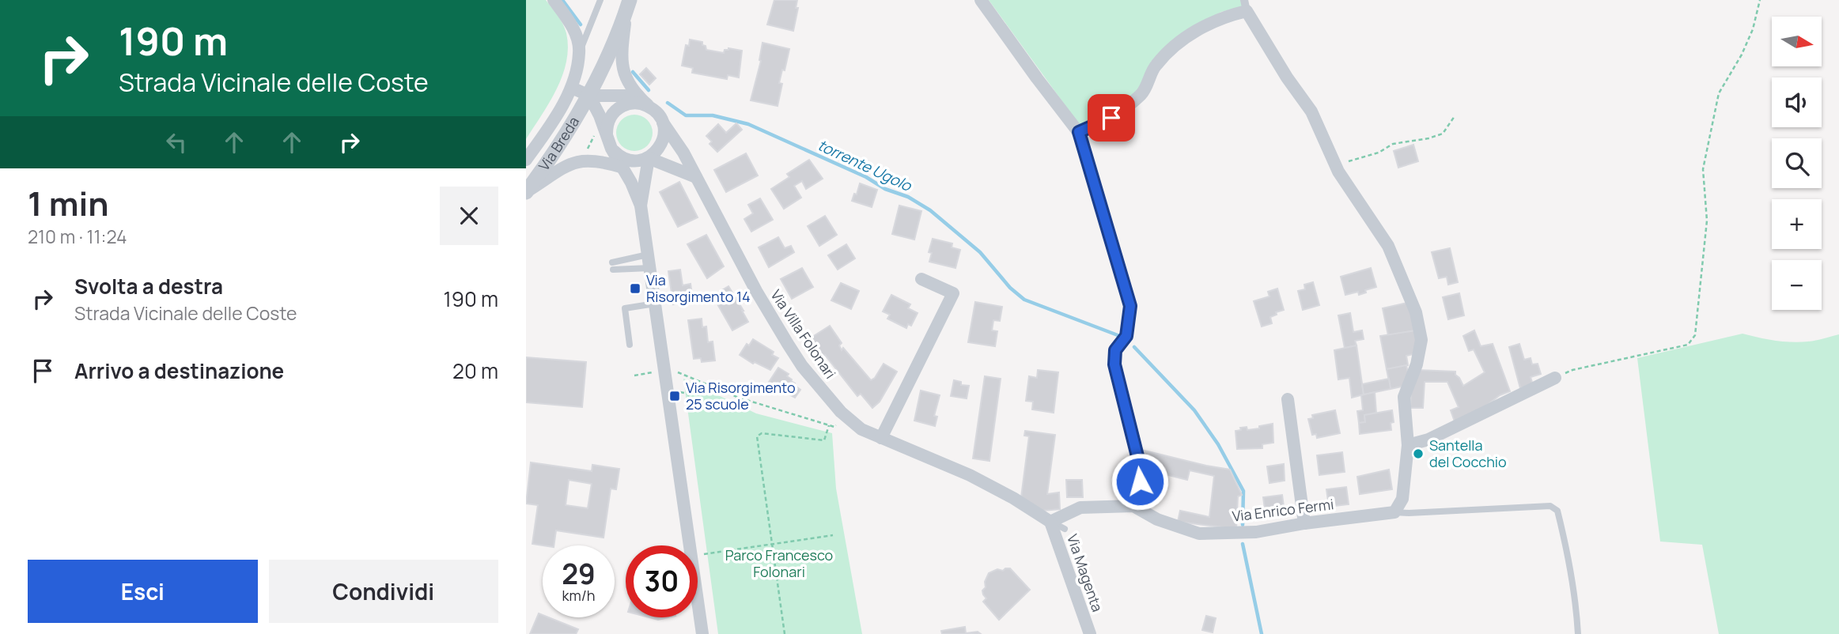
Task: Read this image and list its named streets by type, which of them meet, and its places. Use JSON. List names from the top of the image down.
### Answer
{
  "streets": {
    "street": [
      "Via Breda",
      "Via Villa Folonari",
      "Via Enrico Fermi",
      "Via Magenta"
    ]
  },
  "crossings": [
    ["Via Villa Folonari", "Via Magenta"]
  ],
  "water": ["torrente Ugolo"],
  "parks": ["Parco Francesco Folonari"],
  "places": {
    "transit": ["Via Risorgimento 14", "Via Risorgimento 25 scuole"],
    "other": ["Santella del Cocchio"]
  },
  "north": "right",
  "page": {
    "turn": ["190 m", "Strada Vicinale delle Coste"],
    "map_buttons": ["+", "−"],
    "heading": ["1 min", "210 m · 11:24"],
    "list": [
      {
        "name": "Svolta a destra",
        "note": "Strada Vicinale delle Coste",
        "value": "190 m"
      },
      {
        "name": "Arrivo a destinazione",
        "value": "20 m"
      }
    ],
    "speed": "29 km/h",
    "limit": "30",
    "buttons": ["Esci", "Condividi"]
  }
}
